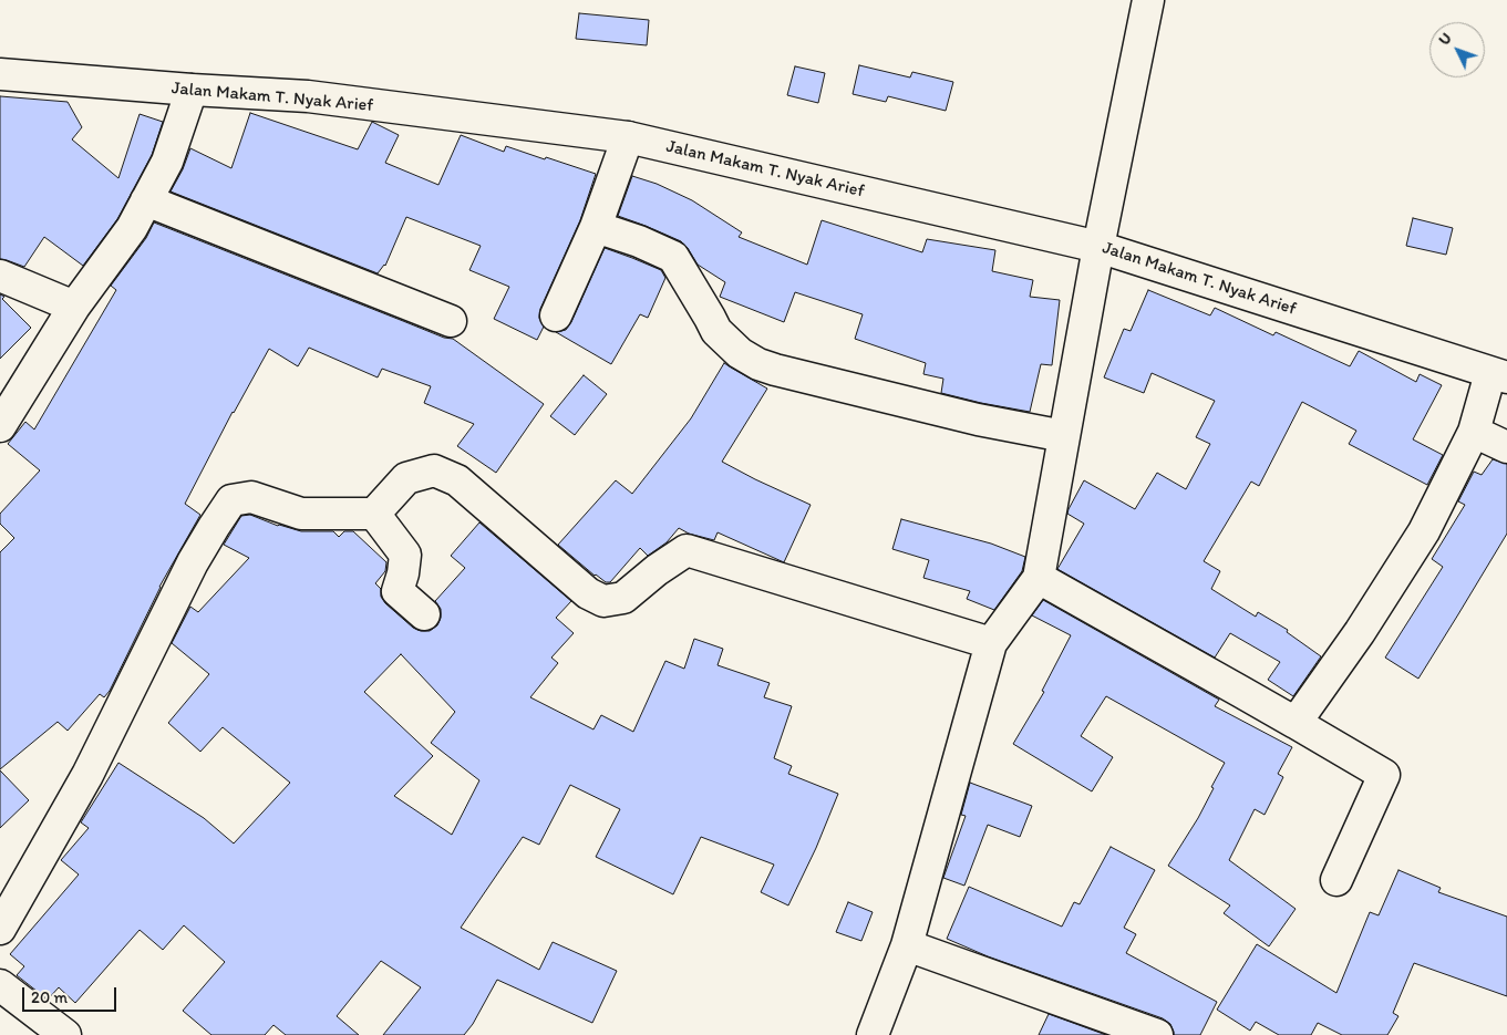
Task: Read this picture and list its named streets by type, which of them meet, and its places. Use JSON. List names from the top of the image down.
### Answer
{
  "streets": {
    "street": ["Jalan Makam T. Nyak Arief"]
  },
  "scale_bar": "20 m",
  "north": "top left"
}
